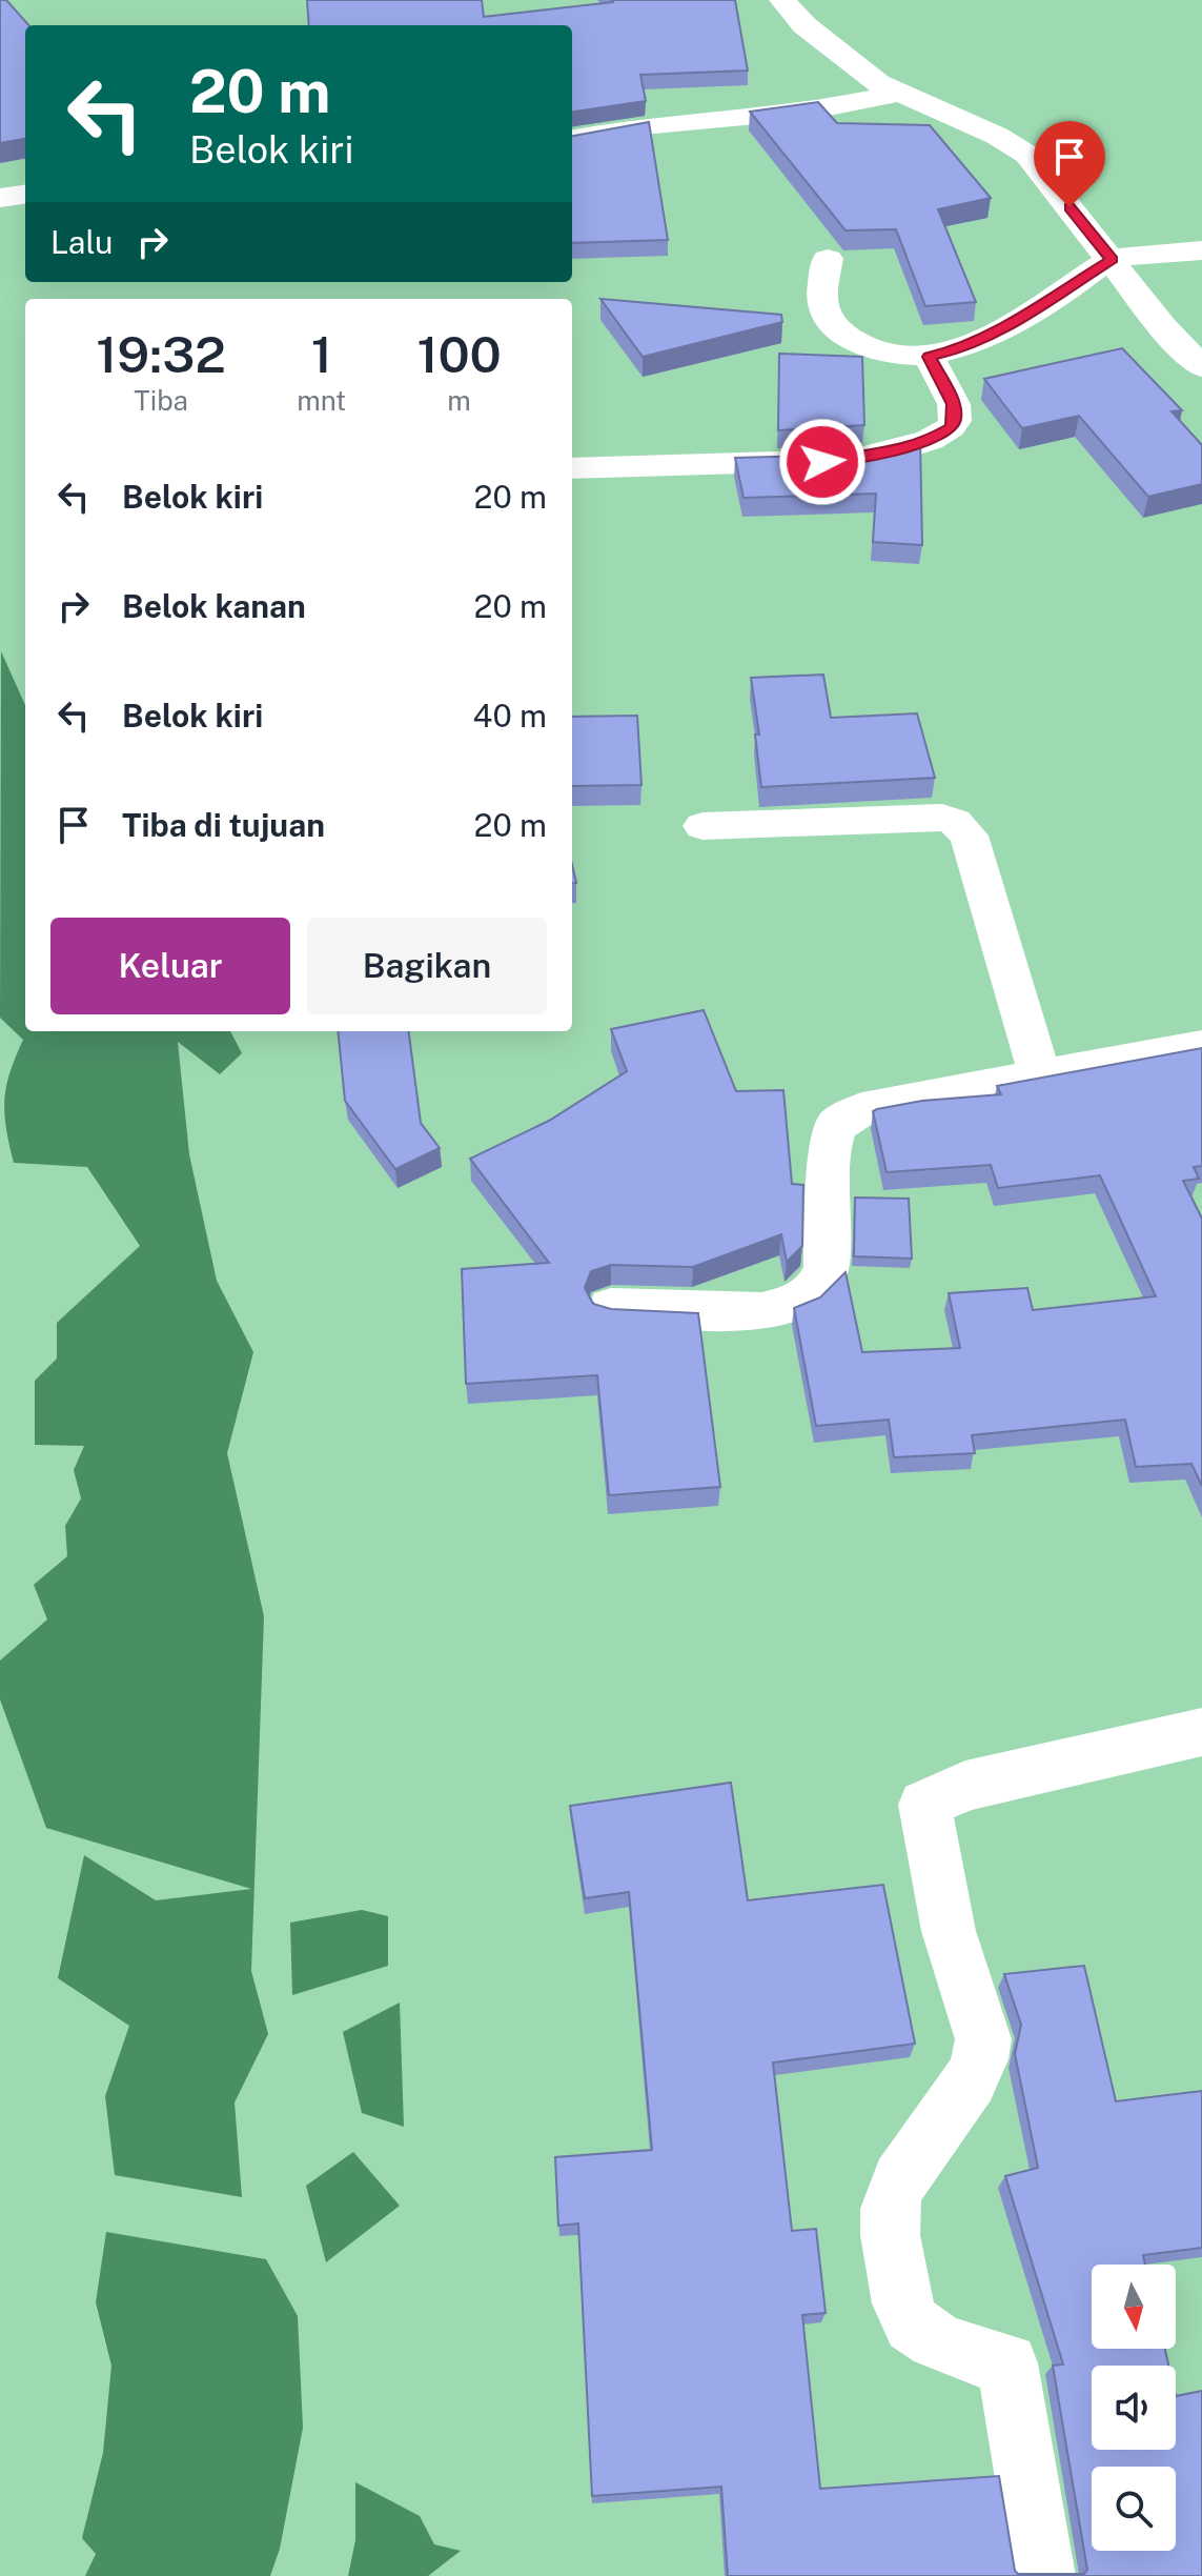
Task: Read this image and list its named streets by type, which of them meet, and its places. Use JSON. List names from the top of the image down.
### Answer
{
  "north": "bottom",
  "page": {
    "turn": ["20 m", "Belok kiri"],
    "then": "Lalu",
    "eta": [
      "19:32",
      "Tiba",
      "1",
      "mnt",
      "100",
      "m"
    ],
    "list": [
      {
        "name": "Belok kiri",
        "value": "20 m"
      },
      {
        "name": "Belok kanan",
        "value": "20 m"
      },
      {
        "name": "Belok kiri",
        "value": "40 m"
      },
      {
        "name": "Tiba di tujuan",
        "value": "20 m"
      }
    ],
    "buttons": ["Keluar", "Bagikan"]
  }
}
